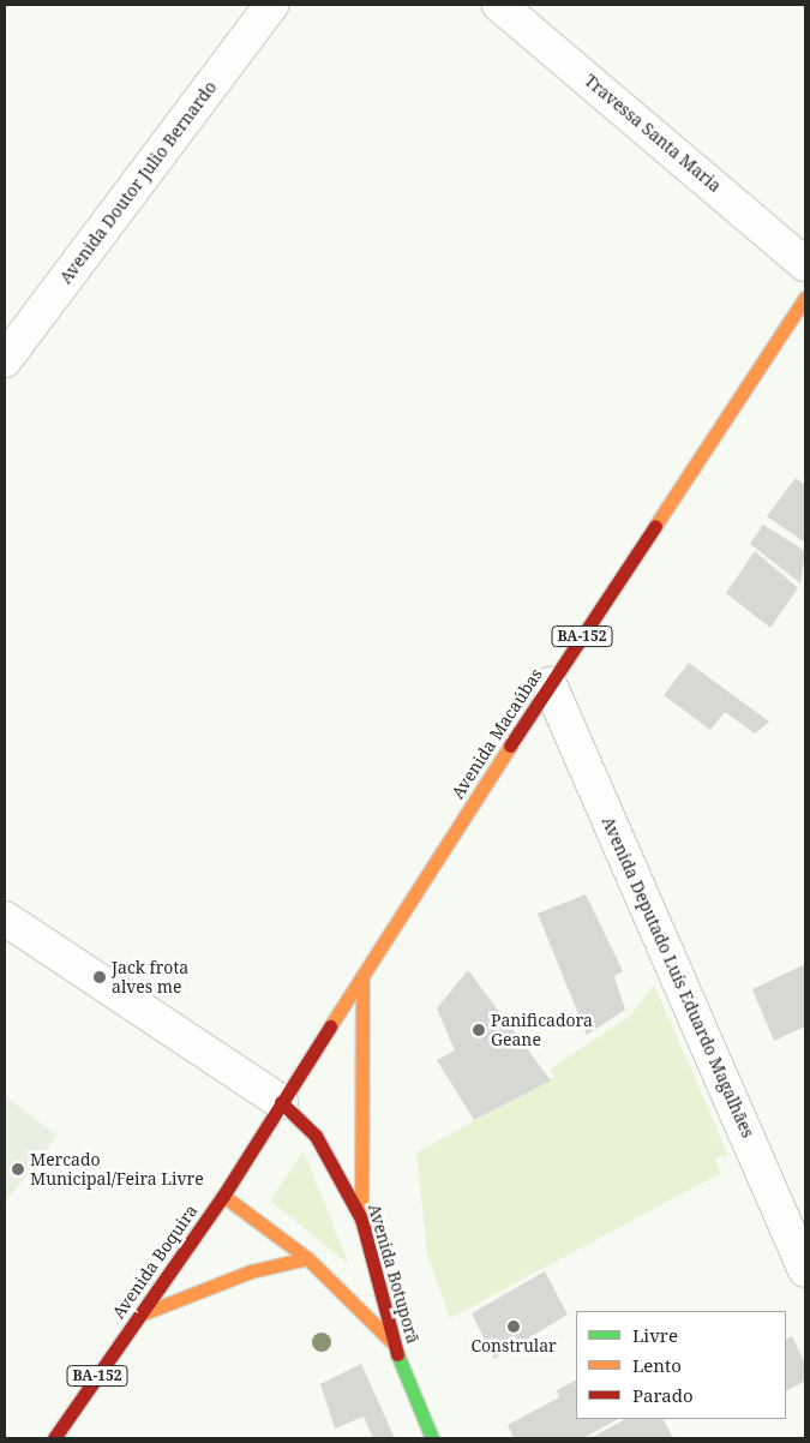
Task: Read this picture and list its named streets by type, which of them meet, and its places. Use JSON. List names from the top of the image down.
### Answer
{
  "streets": {
    "main road": [
      "BA-152",
      "Avenida Macaúbas",
      "Avenida Boquira",
      "Avenida Botuporã"
    ],
    "street": ["Travessa Santa Maria", "Avenida Doutor Julio Bernardo", "Avenida Deputado Luís Eduardo Magalhães"]
  },
  "crossings": [
    ["Avenida Macaúbas", "Avenida Deputado Luís Eduardo Magalhães"],
    ["Avenida Macaúbas", "Avenida Boquira"],
    ["Avenida Macaúbas", "Avenida Botuporã"],
    ["Avenida Boquira", "Avenida Botuporã"]
  ],
  "places": [
    "Jack frota alves me",
    "Panificadora Geane",
    "Mercado Municipal/Feira Livre",
    "Constrular"
  ],
  "legend": ["Livre", "Lento", "Parado"]
}
